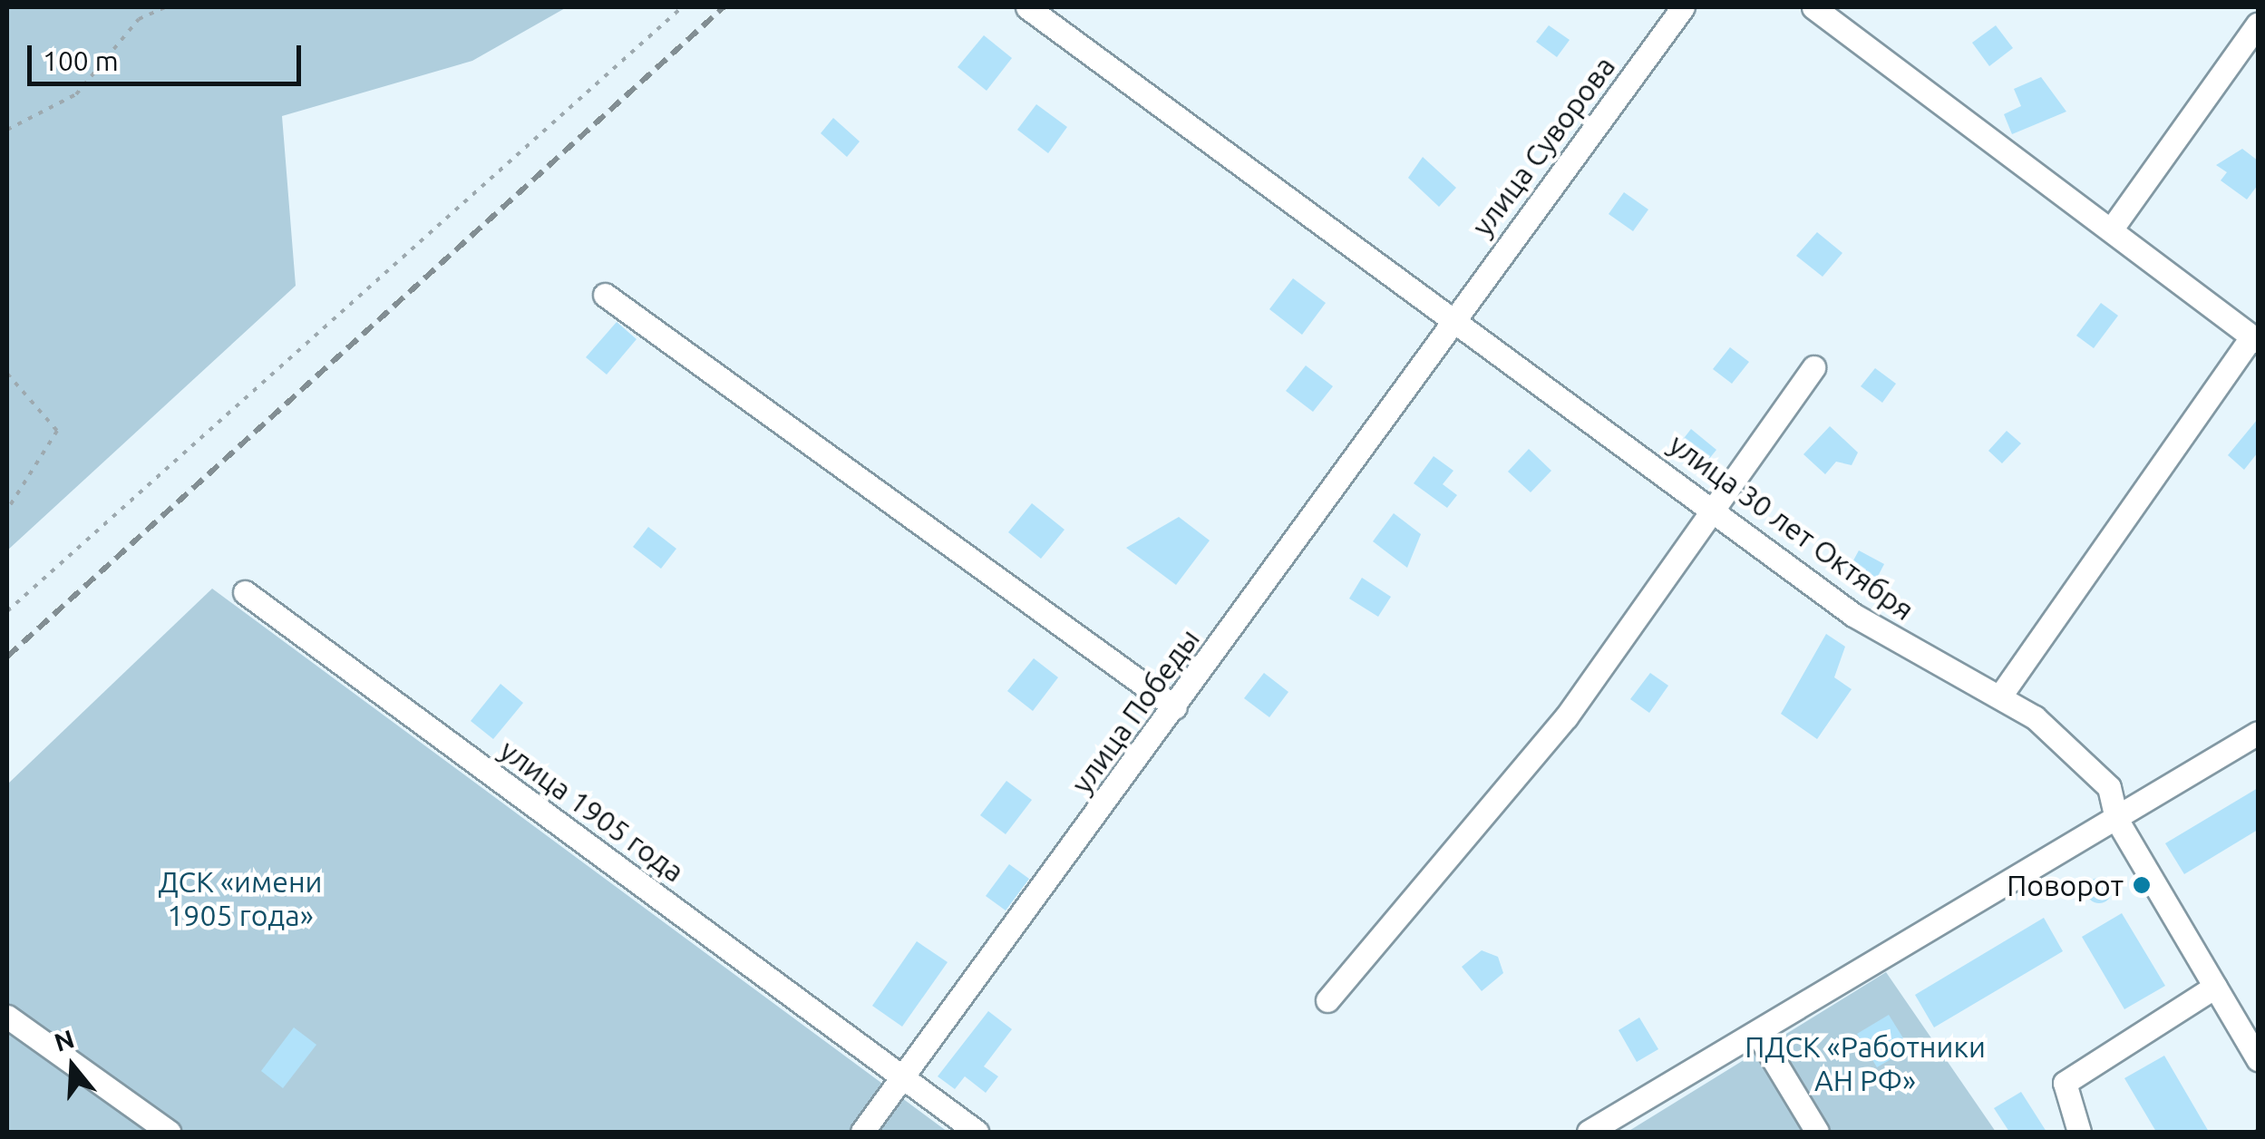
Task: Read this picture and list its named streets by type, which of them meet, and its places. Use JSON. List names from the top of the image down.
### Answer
{
  "streets": {
    "street": [
      "улица Суворова",
      "улица 30 лет Октября",
      "улица Победы",
      "улица 1905 года"
    ]
  },
  "crossings": [
    ["улица Суворова", "улица 30 лет Октября"],
    ["улица Суворова", "улица Победы"],
    ["улица 30 лет Октября", "улица Победы"],
    ["улица Победы", "улица 1905 года"]
  ],
  "parks": ["ДСК «имени 1905 года»", "ПДСК «Работники АН РФ»"],
  "places": ["Поворот"],
  "scale_bar": "100 m",
  "north": "top"
}
